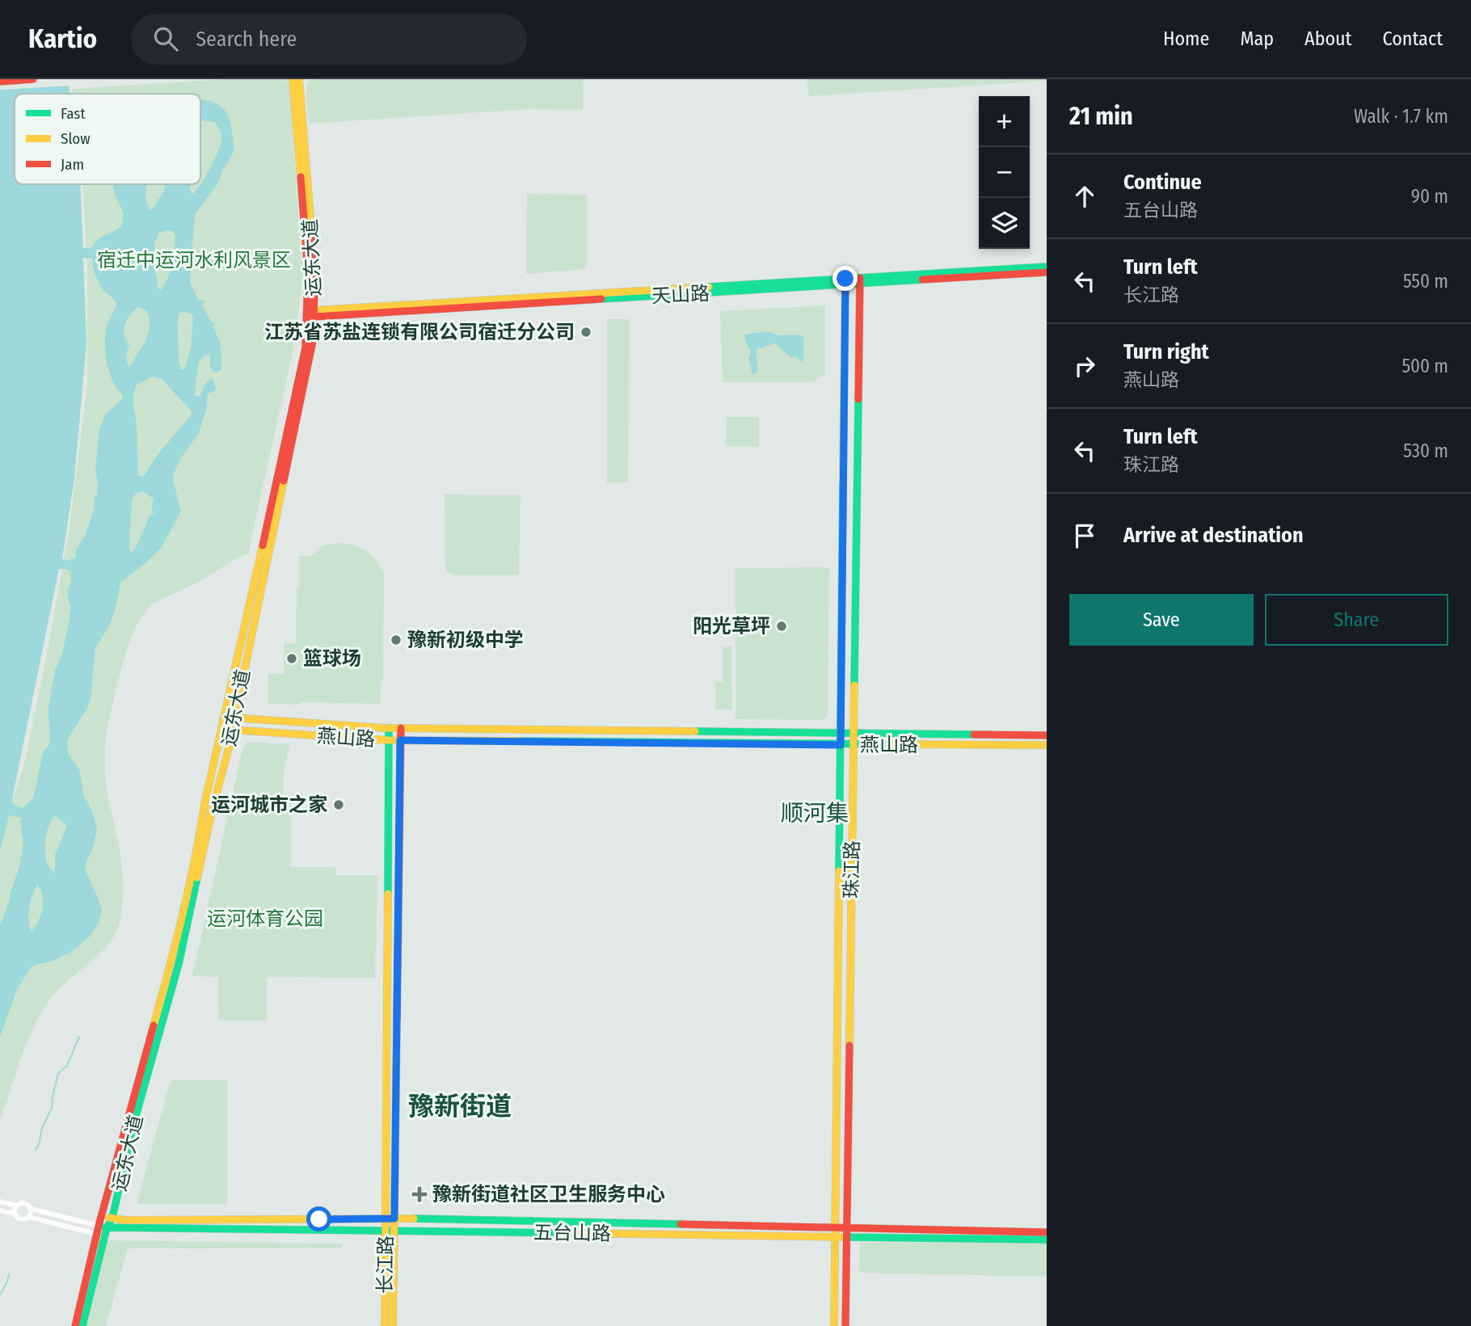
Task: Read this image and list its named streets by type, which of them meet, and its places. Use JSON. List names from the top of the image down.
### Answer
{
  "streets": {
    "street": [
      "运东大道",
      "天山路",
      "燕山路",
      "珠江路",
      "五台山路",
      "长江路"
    ]
  },
  "crossings": [
    ["运东大道", "天山路"],
    ["运东大道", "燕山路"],
    ["运东大道", "五台山路"],
    ["天山路", "珠江路"],
    ["燕山路", "珠江路"],
    ["燕山路", "长江路"],
    ["珠江路", "五台山路"],
    ["五台山路", "长江路"]
  ],
  "districts": ["顺河集", "豫新街道"],
  "parks": ["宿迁中运河水利风景区", "运河体育公园"],
  "places": {
    "other": [
      "江苏省苏盐连锁有限公司宿迁分公司",
      "阳光草坪",
      "豫新初级中学",
      "篮球场",
      "运河城市之家"
    ],
    "health": ["豫新街道社区卫生服务中心"]
  },
  "legend": ["Fast", "Slow", "Jam"],
  "page": {
    "header": "Kartio",
    "search": "Search here",
    "nav": [
      "Home",
      "Map",
      "About",
      "Contact"
    ],
    "heading": ["21 min", "Walk · 1.7 km"],
    "map_buttons": ["+", "−"],
    "list": [
      ["Continue", "五台山路", "90 m"],
      ["Turn left", "长江路", "550 m"],
      ["Turn right", "燕山路", "500 m"],
      ["Turn left", "珠江路", "530 m"],
      "Arrive at destination"
    ],
    "buttons": ["Save", "Share"]
  }
}
